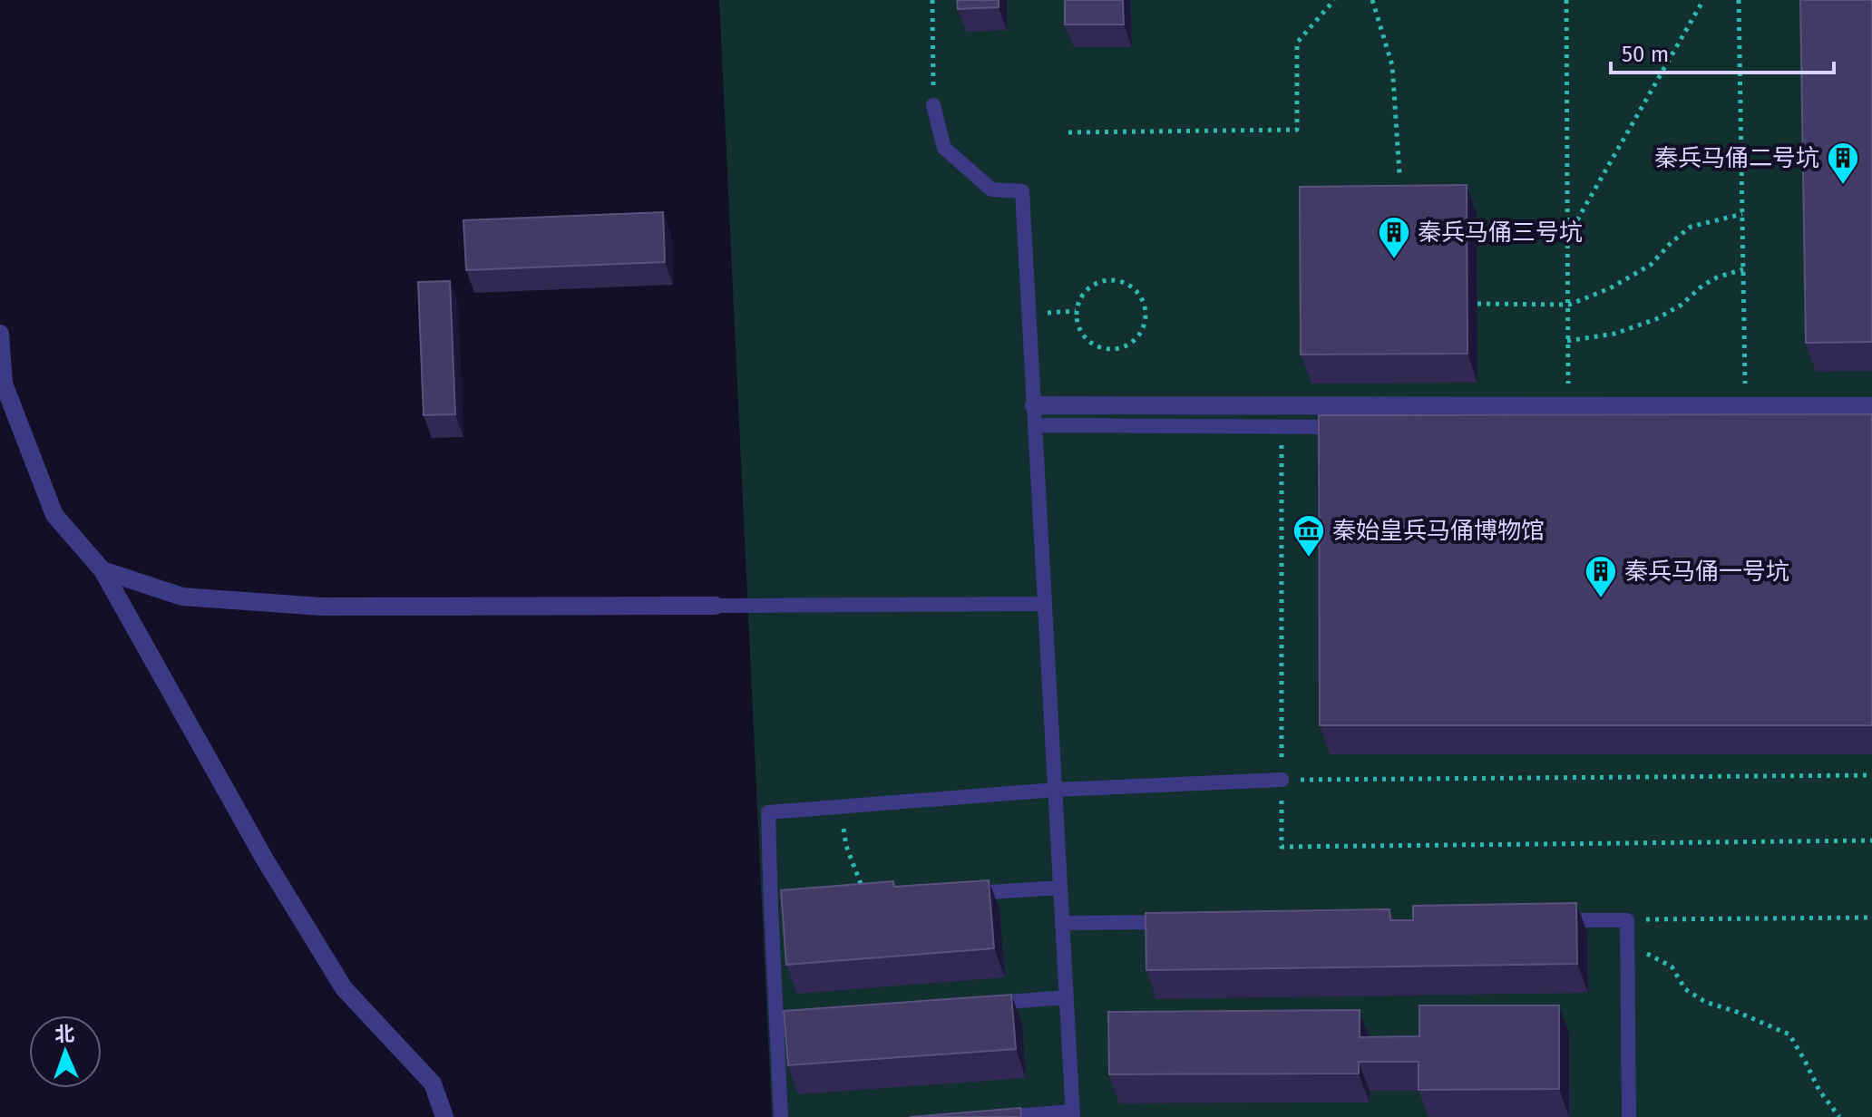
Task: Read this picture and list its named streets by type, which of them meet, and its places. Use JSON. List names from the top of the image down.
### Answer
{
  "places": {
    "building": ["秦兵马俑二号坑", "秦兵马俑三号坑", "秦兵马俑一号坑"],
    "museum": ["秦始皇兵马俑博物馆"]
  },
  "scale_bar": "50 m",
  "north": "top"
}
